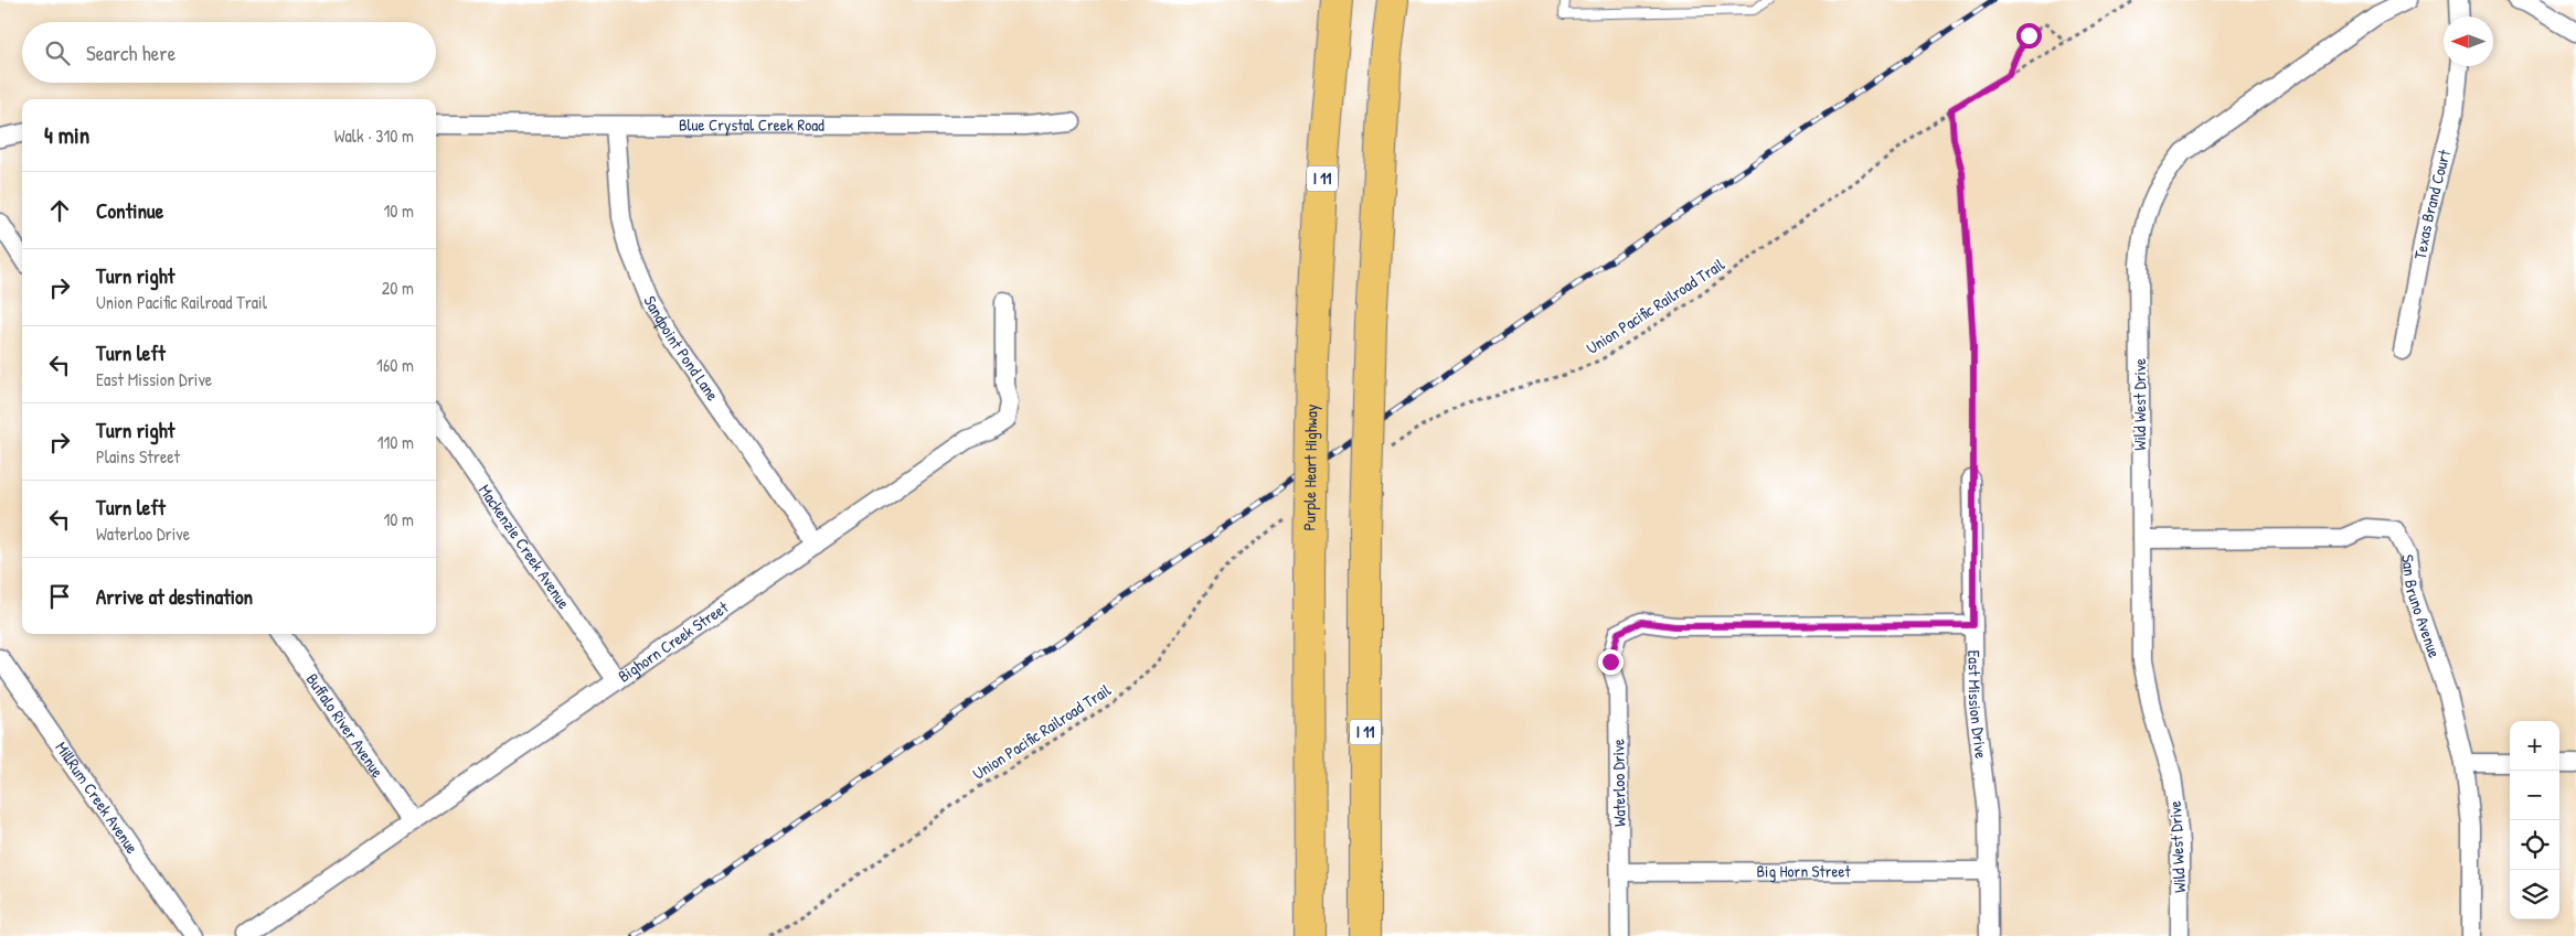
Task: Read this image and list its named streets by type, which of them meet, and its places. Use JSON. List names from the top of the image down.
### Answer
{
  "streets": {
    "highway": ["I 11", "Purple Heart Highway"],
    "street": [
      "Blue Crystal Creek Road",
      "Texas Brand Court",
      "Sandpoint Pond Lane",
      "Wild West Drive",
      "Mackenzie Creek Avenue",
      "San Bruno Avenue",
      "Bighorn Creek Street",
      "East Mission Drive",
      "Buffalo River Avenue",
      "Waterloo Drive",
      "MillRum Creek Avenue",
      "Big Horn Street"
    ],
    "path": ["Union Pacific Railroad Trail"]
  },
  "crossings": [
    ["Blue Crystal Creek Road", "Sandpoint Pond Lane"],
    ["Sandpoint Pond Lane", "Bighorn Creek Street"],
    ["Wild West Drive", "San Bruno Avenue"],
    ["Mackenzie Creek Avenue", "Bighorn Creek Street"],
    ["Bighorn Creek Street", "Buffalo River Avenue"],
    ["East Mission Drive", "Waterloo Drive"],
    ["East Mission Drive", "Big Horn Street"],
    ["Waterloo Drive", "Big Horn Street"]
  ],
  "north": "left",
  "page": {
    "search": "Search here",
    "heading": ["4 min", "Walk · 310 m"],
    "list": [
      ["Continue", "10 m"],
      ["Turn right", "Union Pacific Railroad Trail", "20 m"],
      ["Turn left", "East Mission Drive", "160 m"],
      ["Turn right", "Plains Street", "110 m"],
      ["Turn left", "Waterloo Drive", "10 m"],
      "Arrive at destination"
    ],
    "map_buttons": ["+", "−"]
  }
}
